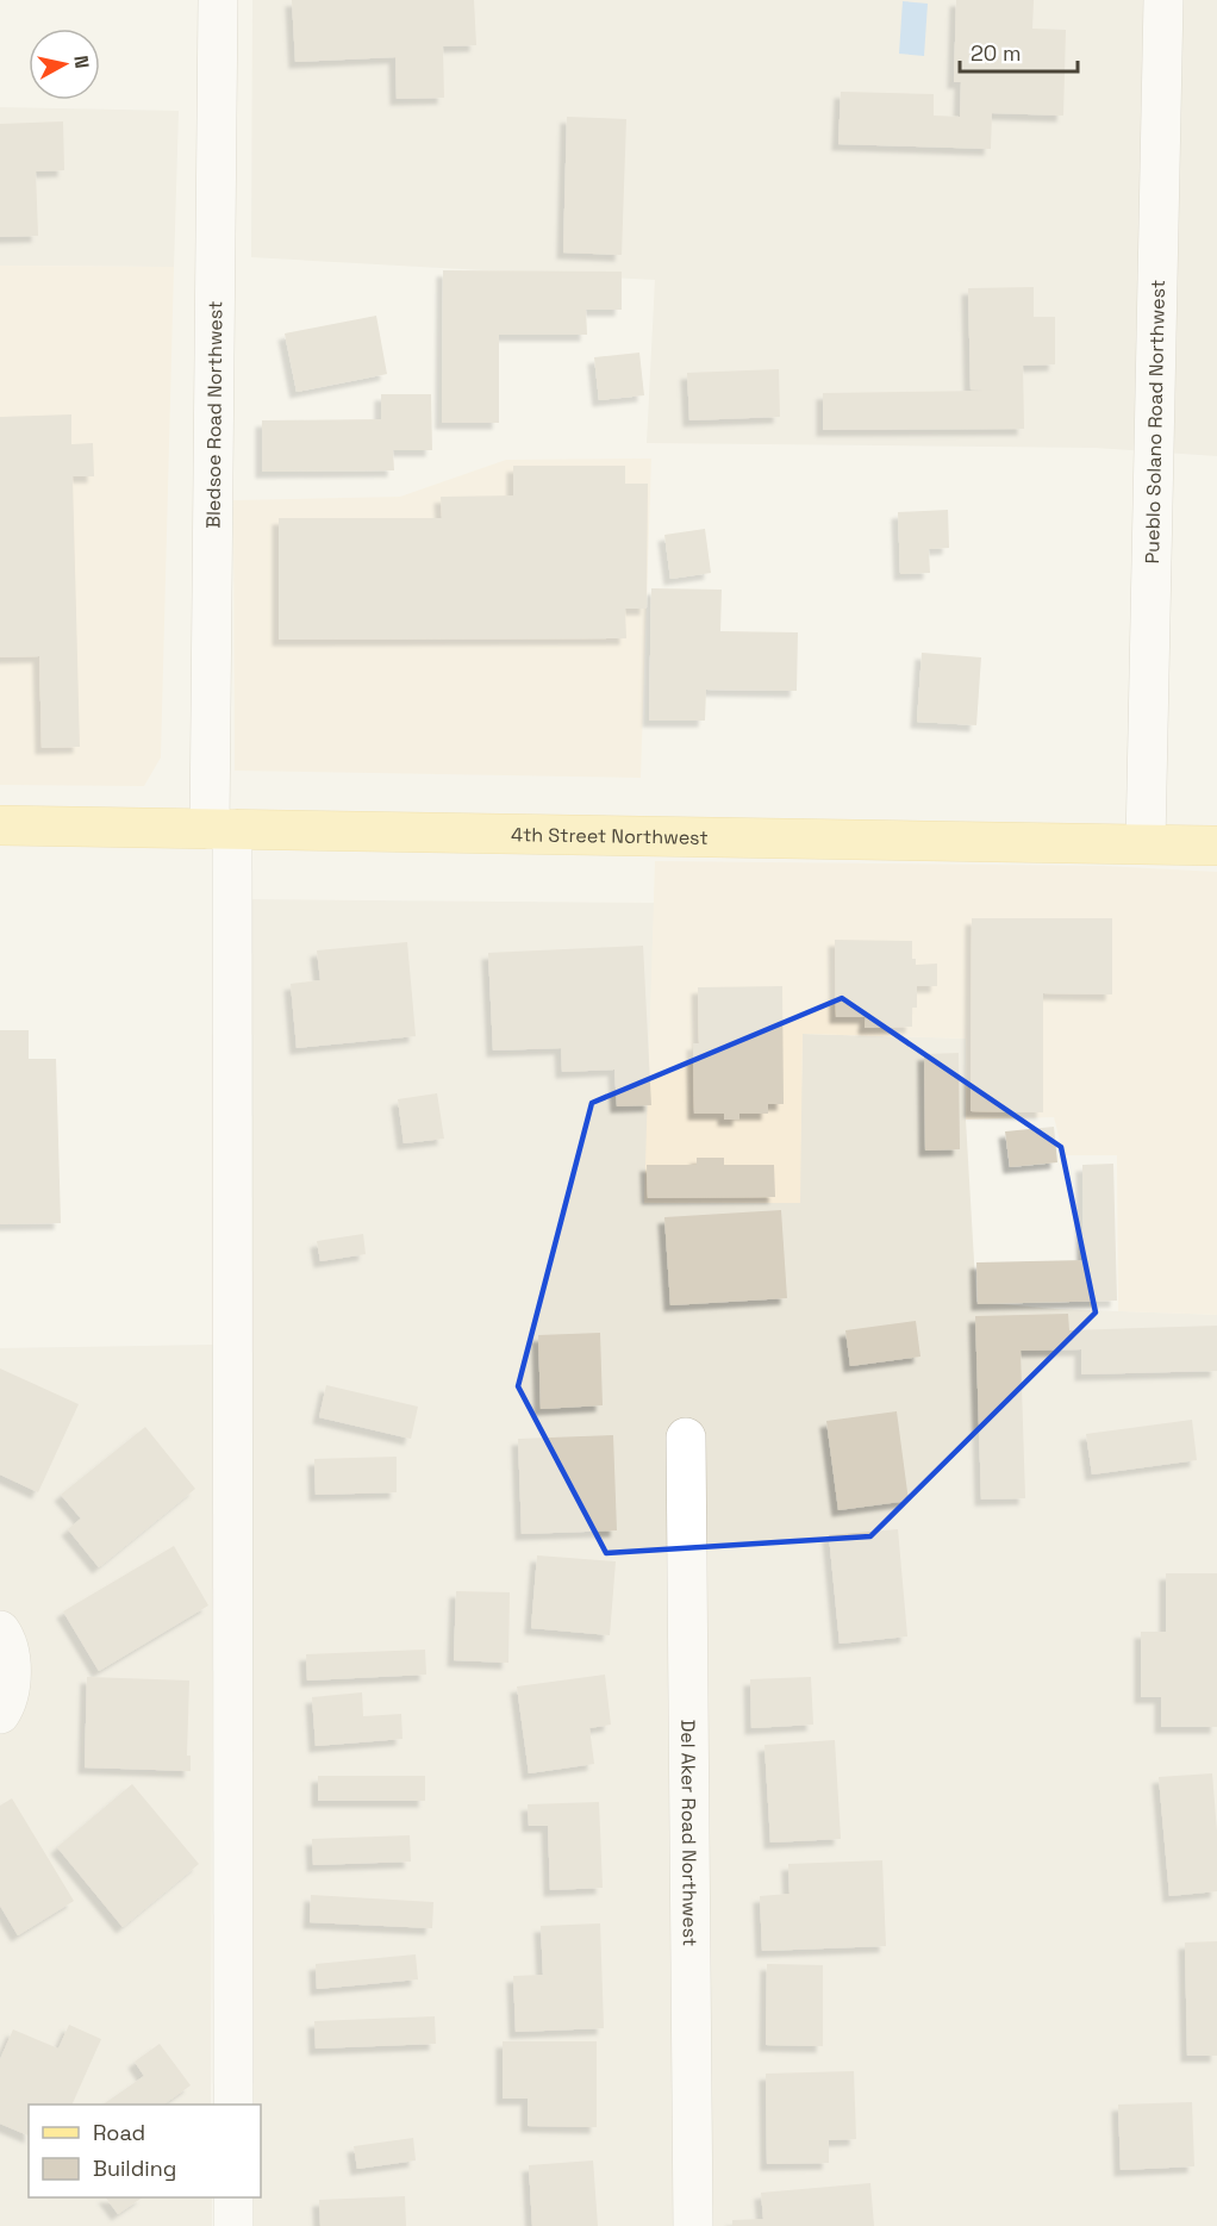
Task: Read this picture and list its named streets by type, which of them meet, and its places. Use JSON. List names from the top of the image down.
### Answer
{
  "streets": {
    "main road": ["4th Street Northwest"],
    "street": ["Bledsoe Road Northwest", "Pueblo Solano Road Northwest", "Del Aker Road Northwest"]
  },
  "crossings": [
    ["Bledsoe Road Northwest", "4th Street Northwest"],
    ["Pueblo Solano Road Northwest", "4th Street Northwest"]
  ],
  "legend": ["Road", "Building"],
  "scale_bar": "20 m",
  "north": "right"
}
